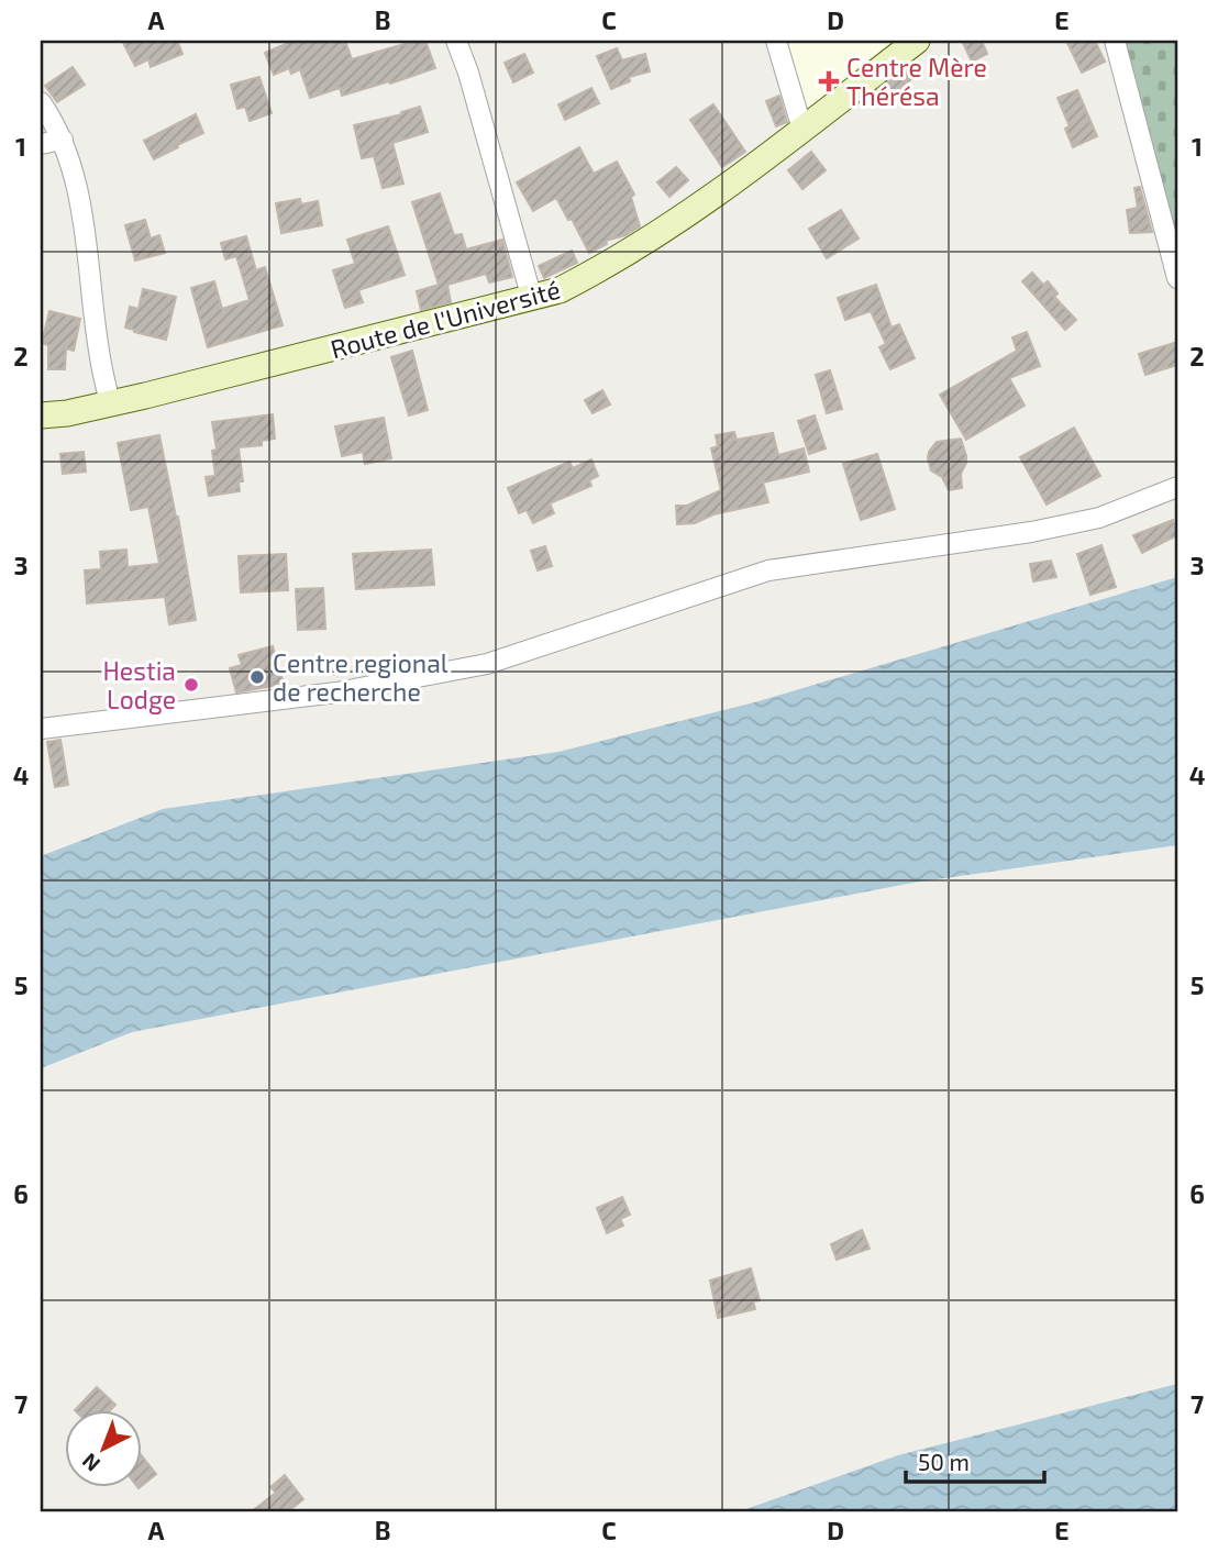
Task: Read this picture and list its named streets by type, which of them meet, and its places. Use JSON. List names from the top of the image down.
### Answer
{
  "streets": {
    "street": ["Route de l'Université"]
  },
  "places": {
    "health": ["Centre Mère Thérésa"],
    "other": ["Centre regional de recherche", "Hestia Lodge"]
  },
  "scale_bar": "50 m",
  "north": "bottom left",
  "grid": {
    "columns": [
      "A",
      "B",
      "C",
      "D",
      "E"
    ],
    "rows": [
      "1",
      "2",
      "3",
      "4",
      "5",
      "6",
      "7"
    ]
  }
}
